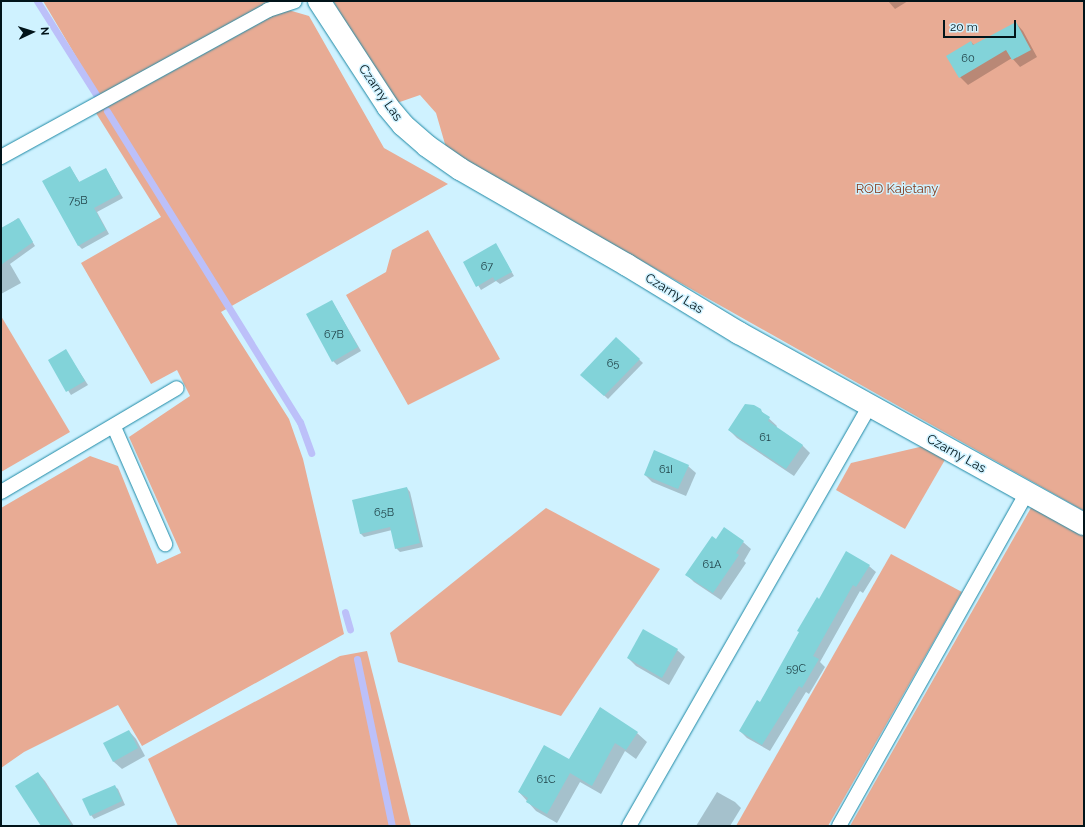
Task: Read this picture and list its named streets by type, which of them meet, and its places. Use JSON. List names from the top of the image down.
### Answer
{
  "streets": {
    "street": ["Czarny Las"]
  },
  "parks": ["ROD Kajetany"],
  "house_numbers": [
    "60",
    "75B",
    "67",
    "67B",
    "65",
    "61",
    "61I",
    "65B",
    "61A",
    "59C",
    "61C"
  ],
  "scale_bar": "20 m",
  "north": "right"
}
